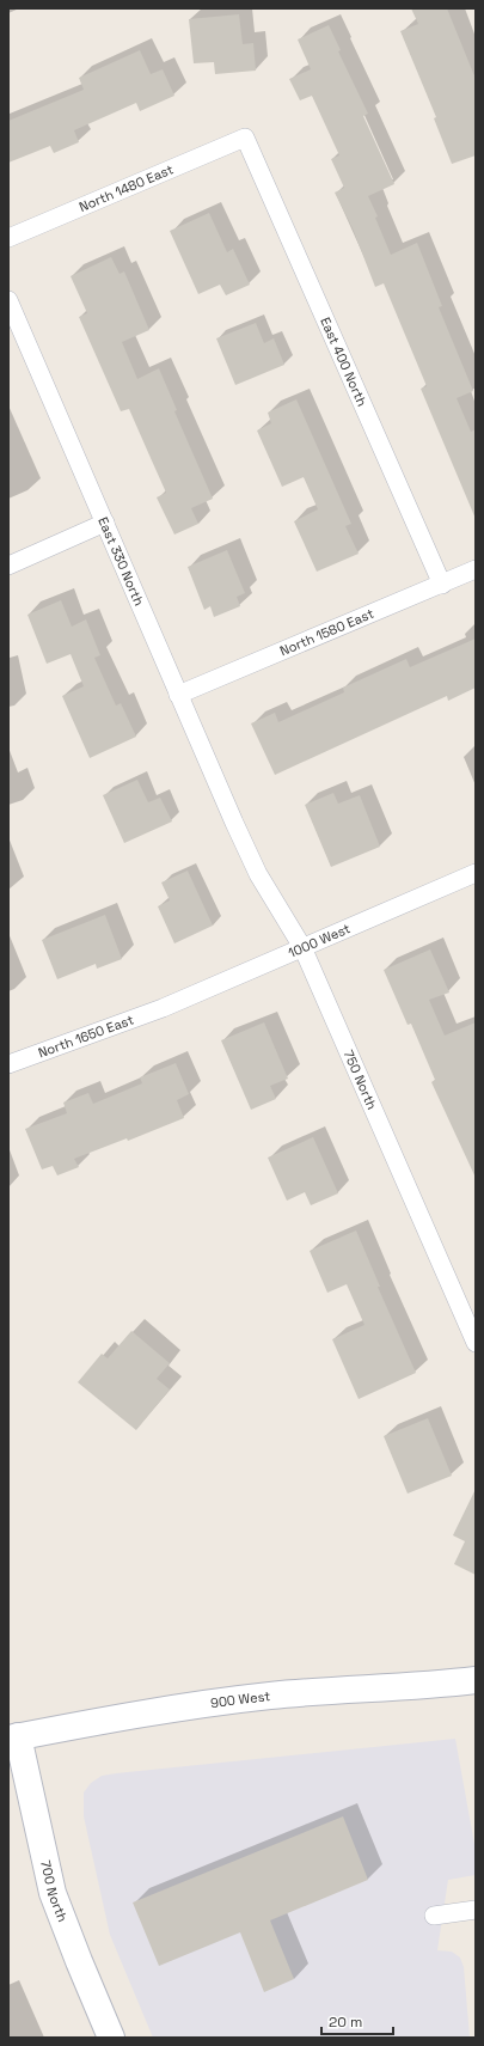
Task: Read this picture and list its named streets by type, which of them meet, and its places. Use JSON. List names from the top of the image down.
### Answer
{
  "streets": {
    "street": [
      "North 1480 East",
      "East 400 North",
      "East 330 North",
      "North 1580 East",
      "1000 West",
      "North 1650 East",
      "750 North",
      "900 West",
      "700 North"
    ]
  },
  "crossings": [
    ["North 1480 East", "East 400 North"],
    ["East 400 North", "North 1580 East"],
    ["East 330 North", "North 1580 East"],
    ["East 330 North", "750 North"],
    ["1000 West", "North 1650 East"],
    ["1000 West", "750 North"],
    ["900 West", "700 North"]
  ],
  "scale_bar": "20 m"
}
